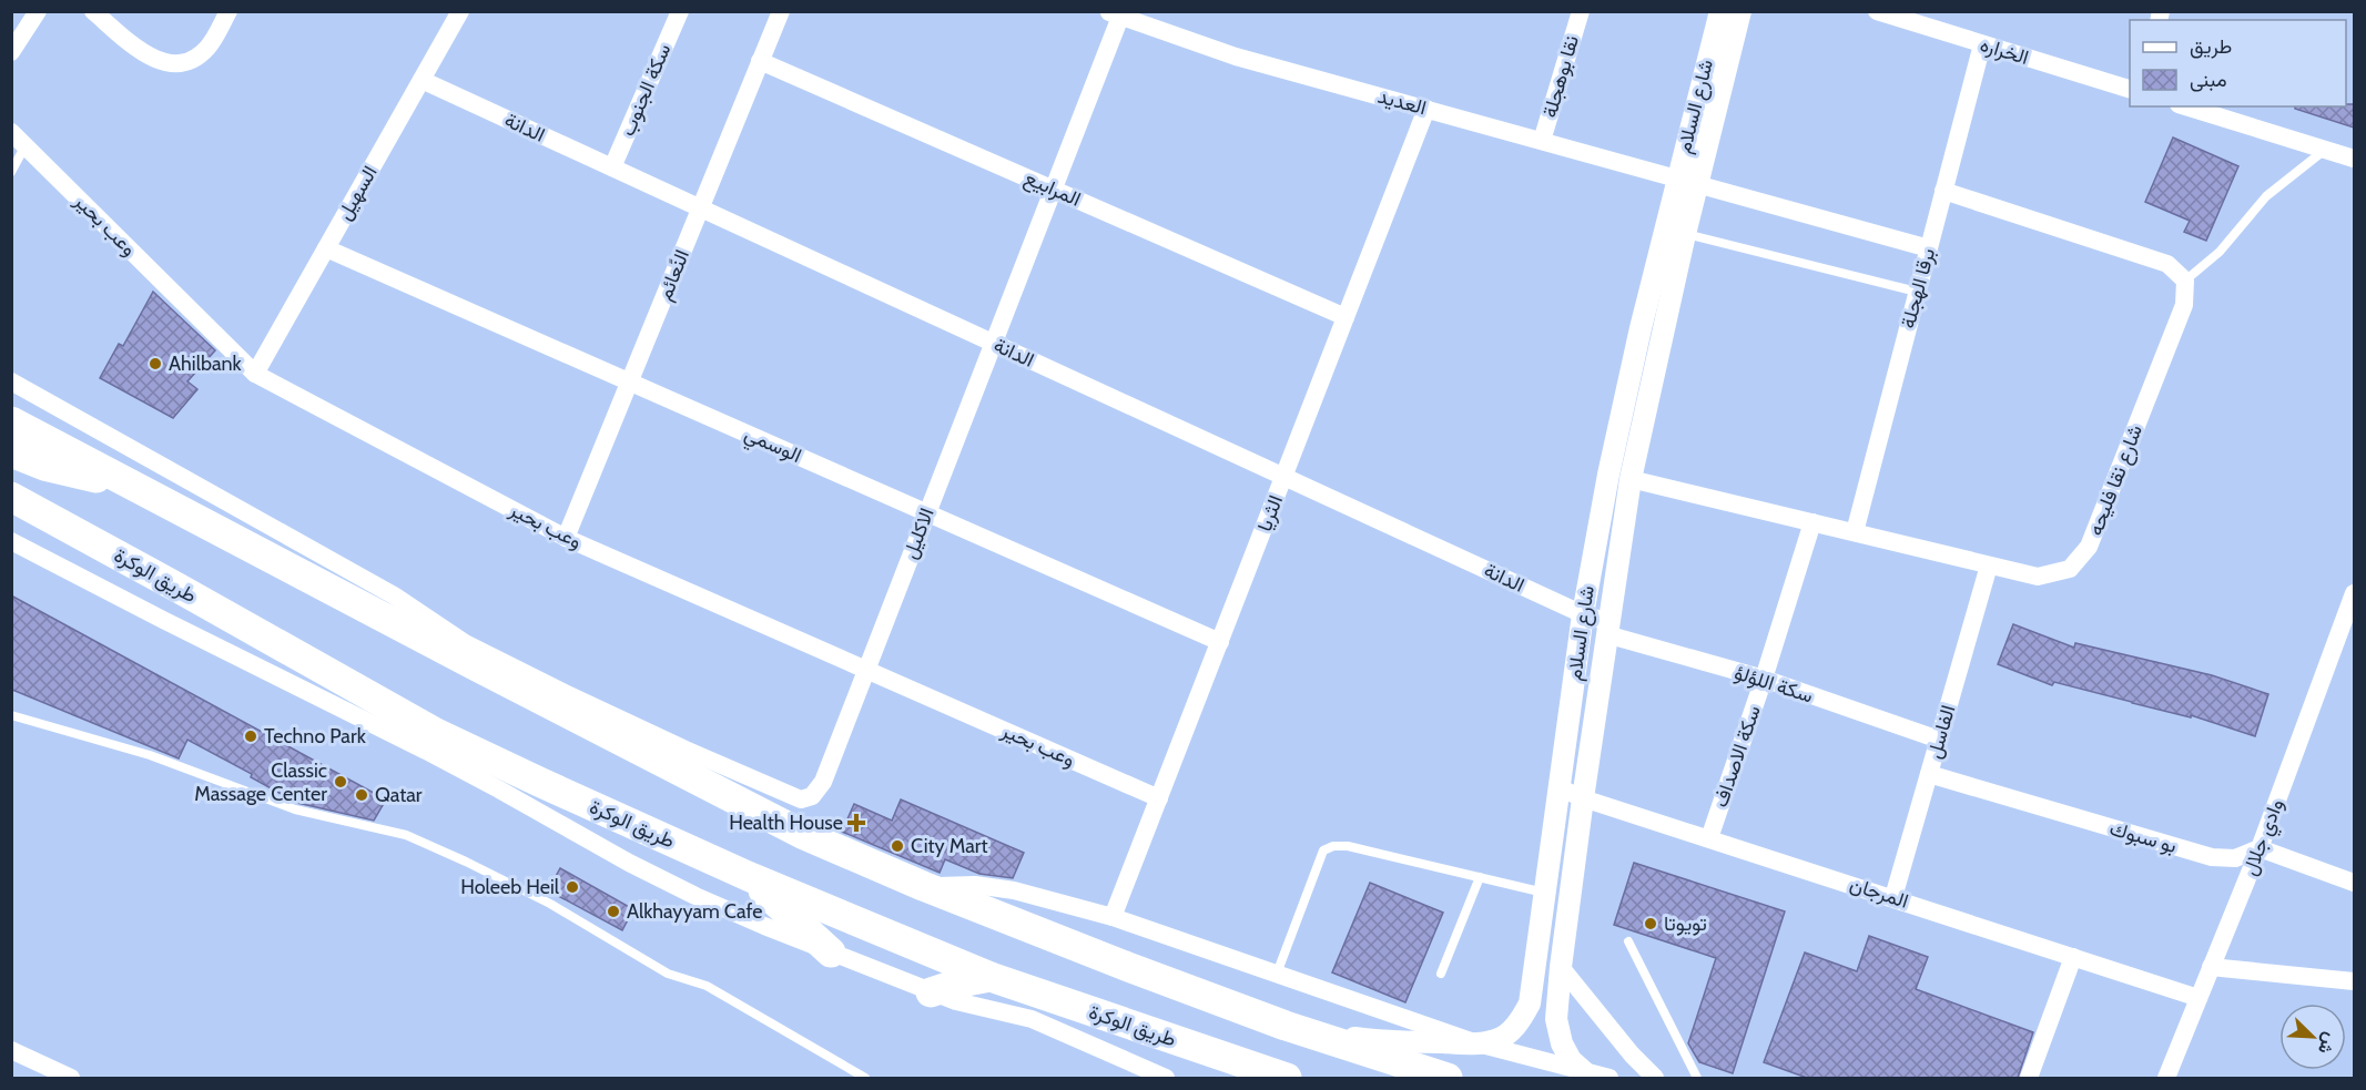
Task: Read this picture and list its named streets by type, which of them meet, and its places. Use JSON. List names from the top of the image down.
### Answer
{
  "streets": {
    "highway": ["طريق الوكرة"],
    "street": [
      "الخراره",
      "نقا بوهجلة",
      "سكة الجنوب",
      "العديد",
      "شارع السلام",
      "الدانة",
      "المرابيع",
      "السهيل",
      "وعب بحير",
      "النًعائم",
      "برقا الهجلة",
      "الوسمي",
      "شارع نقا فليحه",
      "الثريا",
      "الاكليل",
      "سكة اللؤلؤ",
      "الفاسل",
      "سكة الاصداف",
      "بو سبوك",
      "وادي جلال",
      "المرجان"
    ]
  },
  "crossings": [
    ["الخراره", "برقا الهجلة"],
    ["نقا بوهجلة", "العديد"],
    ["سكة الجنوب", "الدانة"],
    ["العديد", "شارع السلام"],
    ["العديد", "برقا الهجلة"],
    ["العديد", "الثريا"],
    ["العديد", "الاكليل"],
    ["شارع السلام", "الدانة"],
    ["شارع السلام", "شارع نقا فليحه"],
    ["شارع السلام", "سكة اللؤلؤ"],
    ["شارع السلام", "المرجان"],
    ["الدانة", "السهيل"],
    ["الدانة", "النًعائم"],
    ["الدانة", "الثريا"],
    ["الدانة", "الاكليل"],
    ["الدانة", "سكة اللؤلؤ"],
    ["المرابيع", "النًعائم"],
    ["المرابيع", "الثريا"],
    ["المرابيع", "الاكليل"],
    ["السهيل", "وعب بحير"],
    ["السهيل", "الوسمي"],
    ["وعب بحير", "النًعائم"],
    ["وعب بحير", "الثريا"],
    ["وعب بحير", "الاكليل"],
    ["النًعائم", "الوسمي"],
    ["برقا الهجلة", "شارع نقا فليحه"],
    ["الوسمي", "الثريا"],
    ["الوسمي", "الاكليل"],
    ["شارع نقا فليحه", "الفاسل"],
    ["شارع نقا فليحه", "سكة الاصداف"],
    ["سكة اللؤلؤ", "الفاسل"],
    ["سكة اللؤلؤ", "سكة الاصداف"],
    ["الفاسل", "بو سبوك"],
    ["الفاسل", "المرجان"],
    ["سكة الاصداف", "المرجان"],
    ["بو سبوك", "وادي جلال"],
    ["وادي جلال", "المرجان"]
  ],
  "places": {
    "other": [
      "Ahilbank",
      "Techno Park",
      "Classic Massage Center",
      "Qatar",
      "City Mart",
      "Holeeb Heil",
      "Alkhayyam Cafe",
      "تويوتا"
    ],
    "health": ["Health House"]
  },
  "legend": ["طريق", "مبنى"],
  "north": "bottom right"
}
